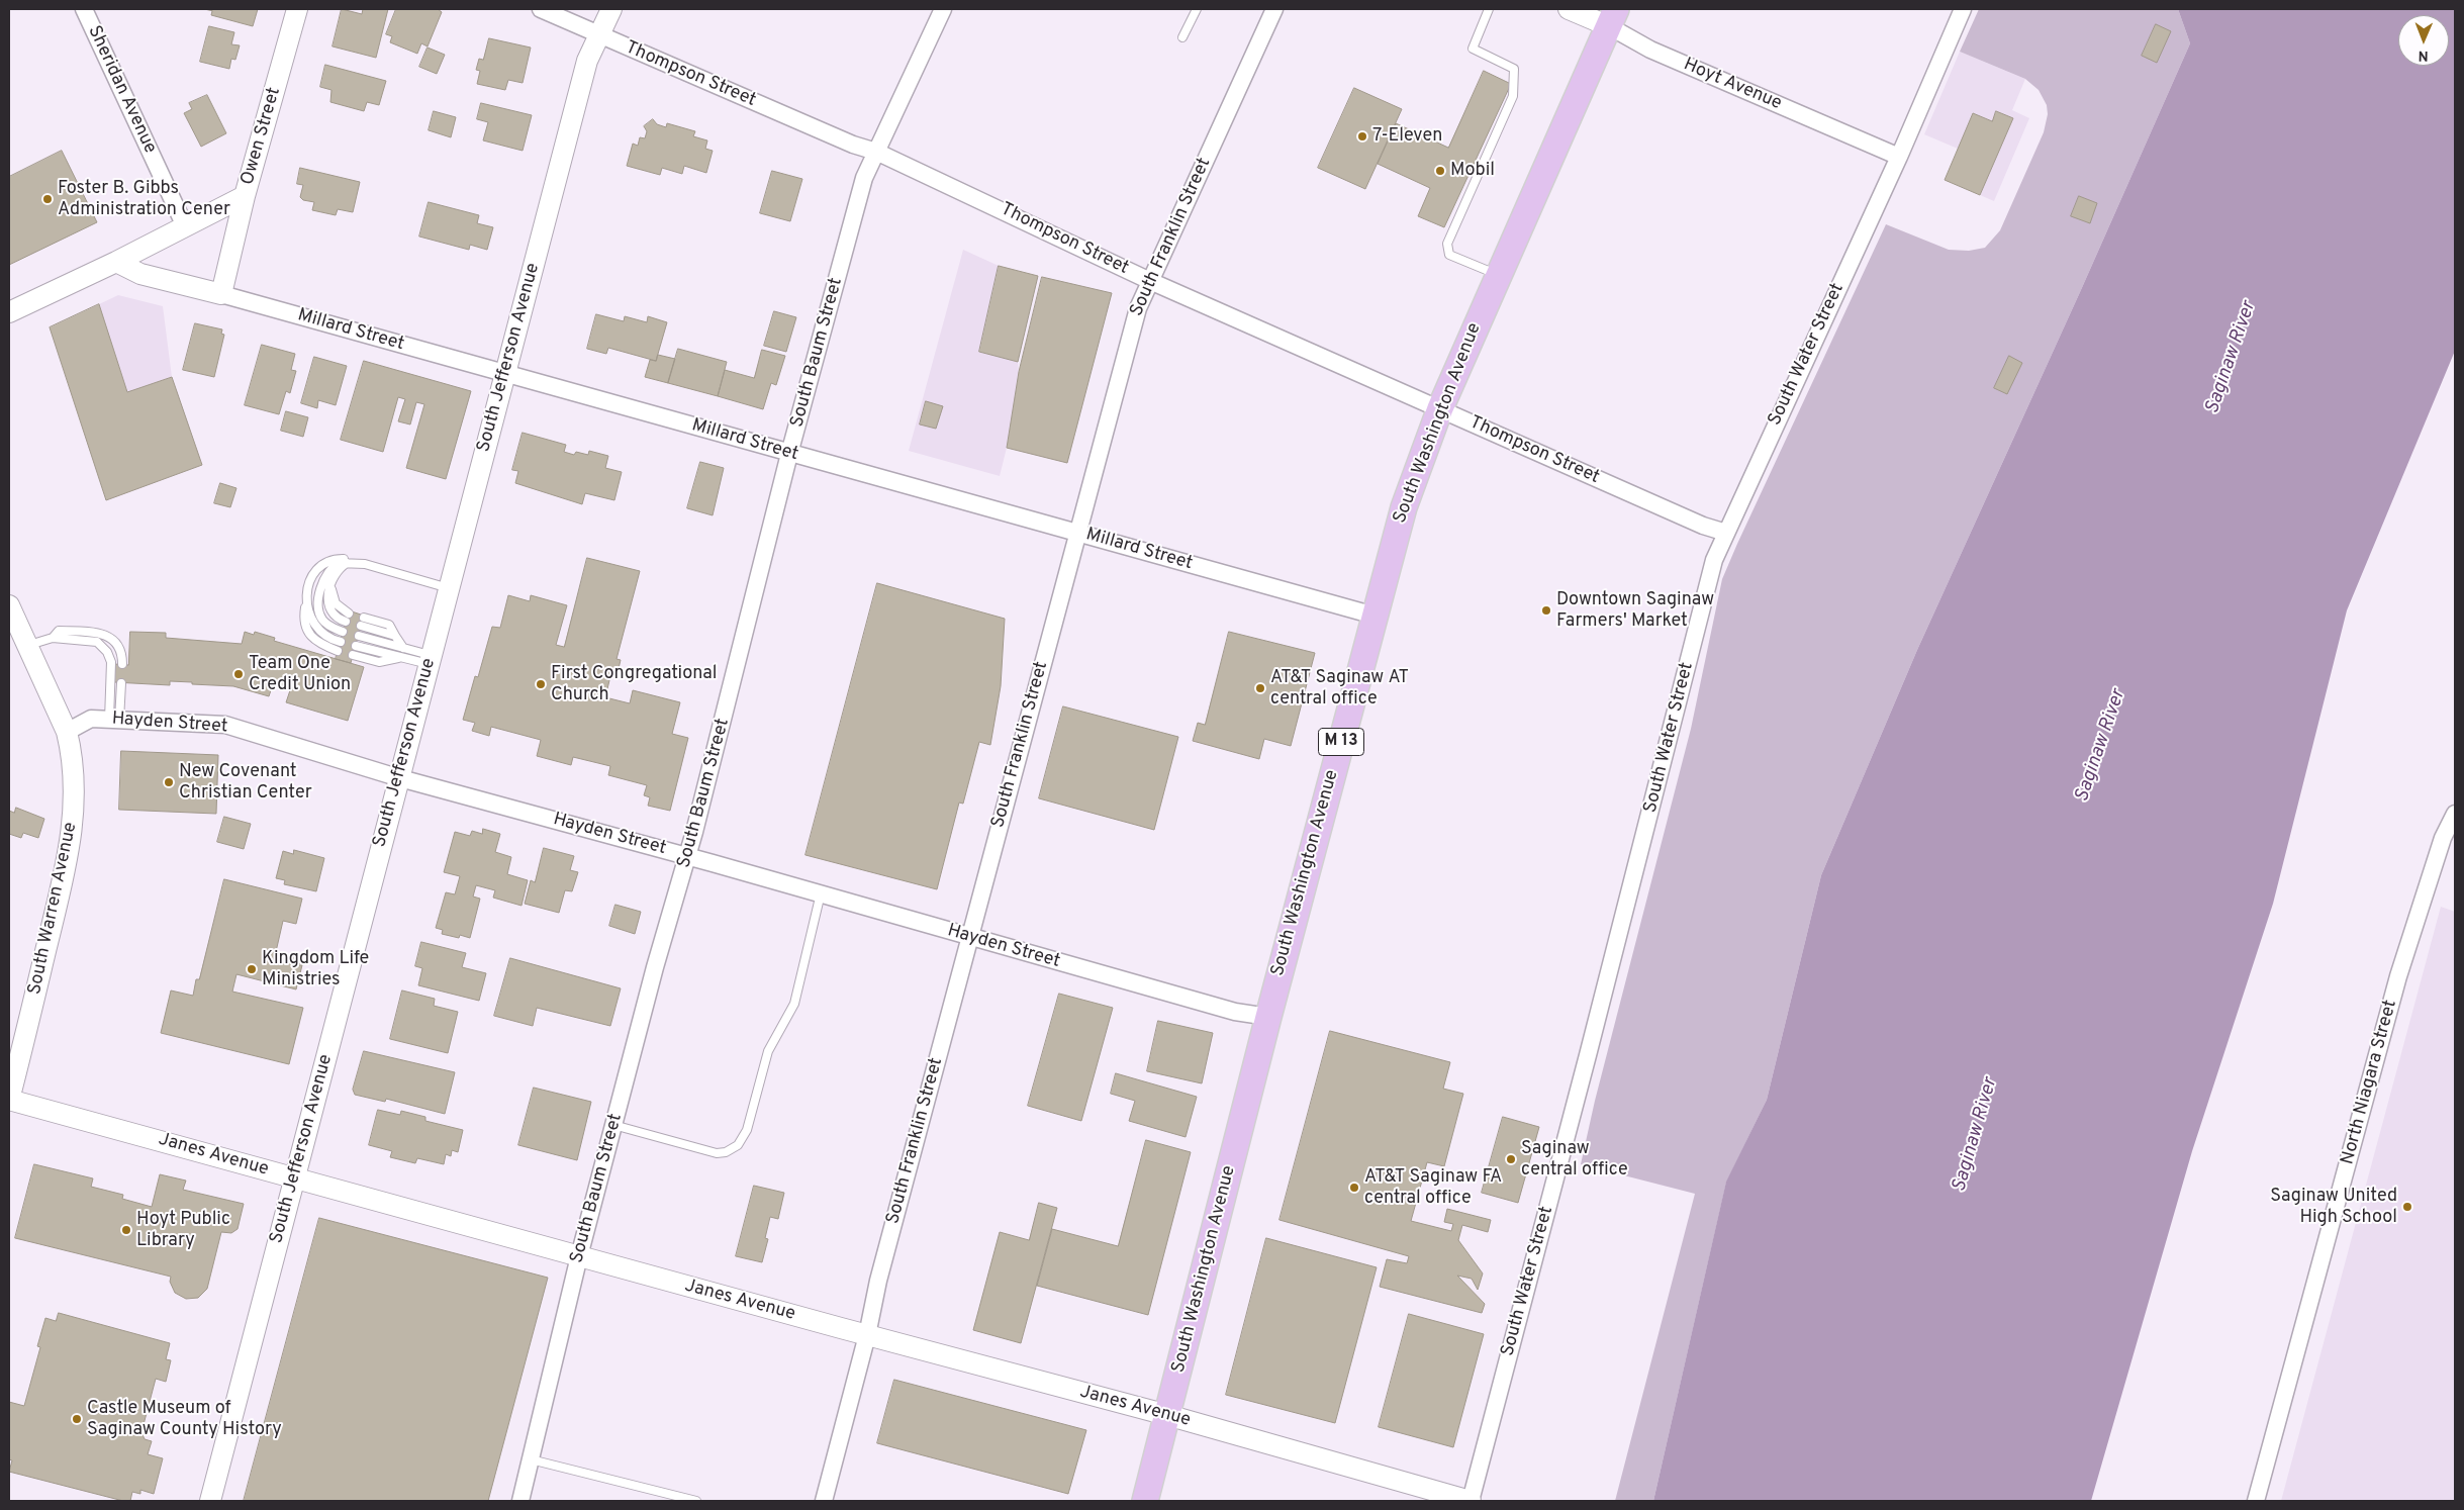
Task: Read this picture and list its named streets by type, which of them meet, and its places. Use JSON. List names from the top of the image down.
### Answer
{
  "streets": {
    "main road": ["South Washington Avenue", "M 13"],
    "street": [
      "Thompson Street",
      "Hoyt Avenue",
      "Sheridan Avenue",
      "Owen Street",
      "South Franklin Street",
      "Millard Street",
      "South Baum Street",
      "South Water Street",
      "South Jefferson Avenue",
      "Hayden Street",
      "South Warren Avenue",
      "North Niagara Street",
      "Janes Avenue"
    ]
  },
  "crossings": [
    ["Thompson Street", "South Franklin Street"],
    ["Thompson Street", "South Baum Street"],
    ["Thompson Street", "South Water Street"],
    ["Thompson Street", "South Jefferson Avenue"],
    ["Thompson Street", "South Washington Avenue"],
    ["Hoyt Avenue", "South Water Street"],
    ["Hoyt Avenue", "South Washington Avenue"],
    ["Owen Street", "Millard Street"],
    ["South Franklin Street", "Millard Street"],
    ["South Franklin Street", "Hayden Street"],
    ["South Franklin Street", "Janes Avenue"],
    ["Millard Street", "South Baum Street"],
    ["Millard Street", "South Jefferson Avenue"],
    ["Millard Street", "South Washington Avenue"],
    ["South Baum Street", "Hayden Street"],
    ["South Baum Street", "Janes Avenue"],
    ["South Water Street", "Janes Avenue"],
    ["South Jefferson Avenue", "Hayden Street"],
    ["South Jefferson Avenue", "Janes Avenue"],
    ["South Washington Avenue", "Hayden Street"],
    ["South Washington Avenue", "Janes Avenue"],
    ["Hayden Street", "South Warren Avenue"],
    ["South Warren Avenue", "Janes Avenue"]
  ],
  "water": ["Saginaw River"],
  "places": [
    "7-Eleven",
    "Mobil",
    "Foster B. Gibbs Administration Cener",
    "Downtown Saginaw Farmers' Market",
    "Team One Credit Union",
    "First Congregational Church",
    "AT&T Saginaw AT central office",
    "New Covenant Christian Center",
    "Kingdom Life Ministries",
    "Saginaw central office",
    "AT&T Saginaw FA central office",
    "Saginaw United High School",
    "Hoyt Public Library",
    "Castle Museum of Saginaw County History"
  ],
  "north": "bottom"
}
